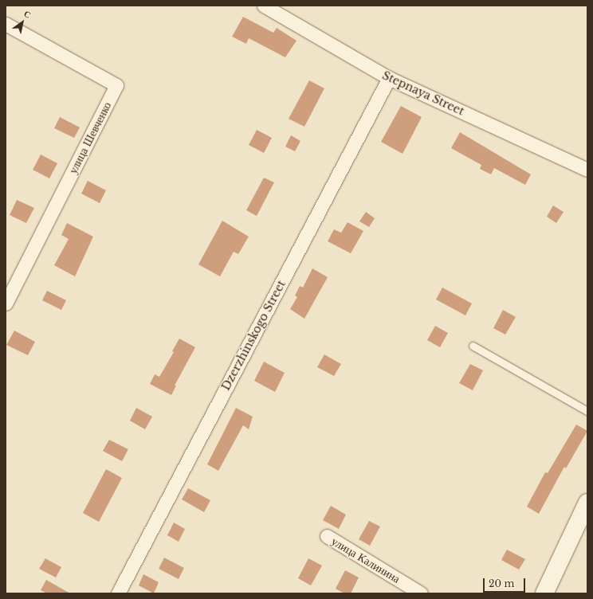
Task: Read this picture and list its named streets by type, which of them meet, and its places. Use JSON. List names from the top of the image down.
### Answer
{
  "streets": {
    "street": [
      "Stepnaya Street",
      "улица Шевченко",
      "Dzerzhinskogo Street",
      "улица Калинина"
    ]
  },
  "crossings": [
    ["Stepnaya Street", "Dzerzhinskogo Street"]
  ],
  "scale_bar": "20 m",
  "north": "top right"
}
